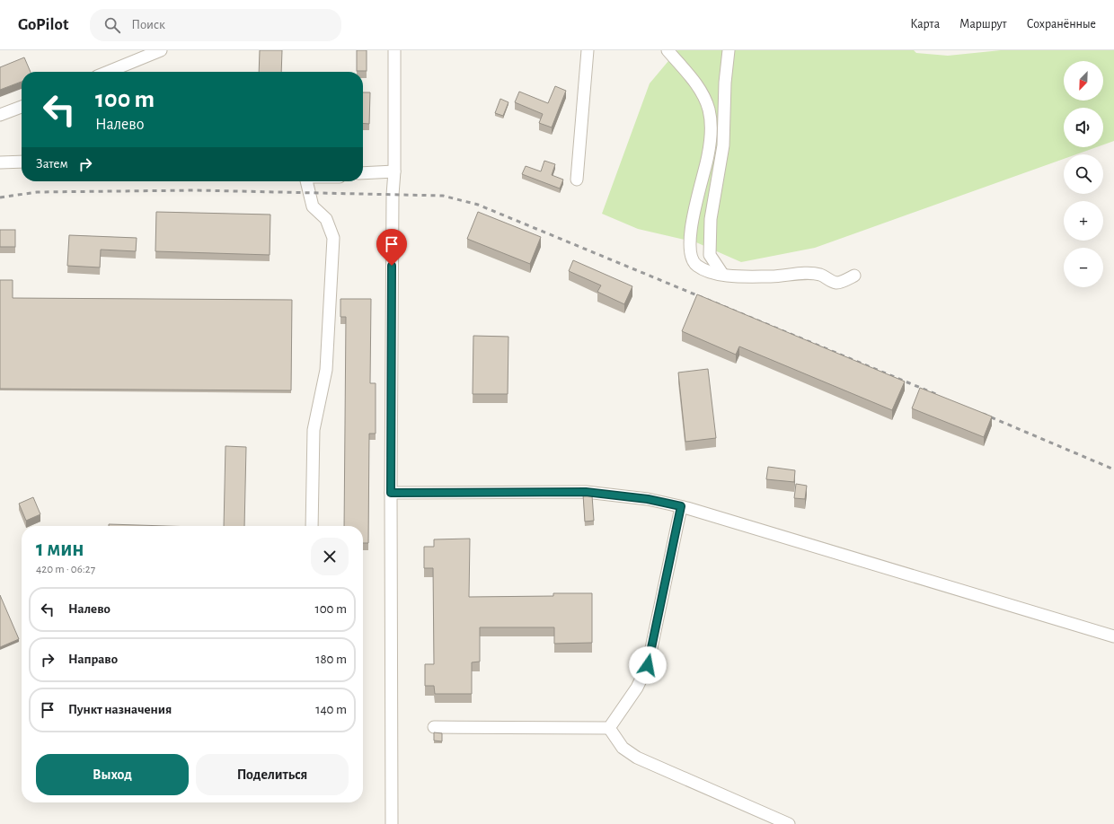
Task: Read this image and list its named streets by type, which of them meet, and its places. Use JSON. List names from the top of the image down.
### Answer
{
  "north": "bottom left",
  "page": {
    "header": "GoPilot",
    "search": "Поиск",
    "nav": ["Карта", "Маршрут", "Сохранённые"],
    "map_buttons": ["+", "−"],
    "turn": ["100 m", "Налево"],
    "then": "Затем",
    "heading": ["1 мин", "420 m · 06:27"],
    "list": [
      {
        "name": "Налево",
        "value": "100 m"
      },
      {
        "name": "Направо",
        "value": "180 m"
      },
      {
        "name": "Пункт назначения",
        "value": "140 m"
      }
    ],
    "buttons": ["Выход", "Поделиться"]
  }
}
